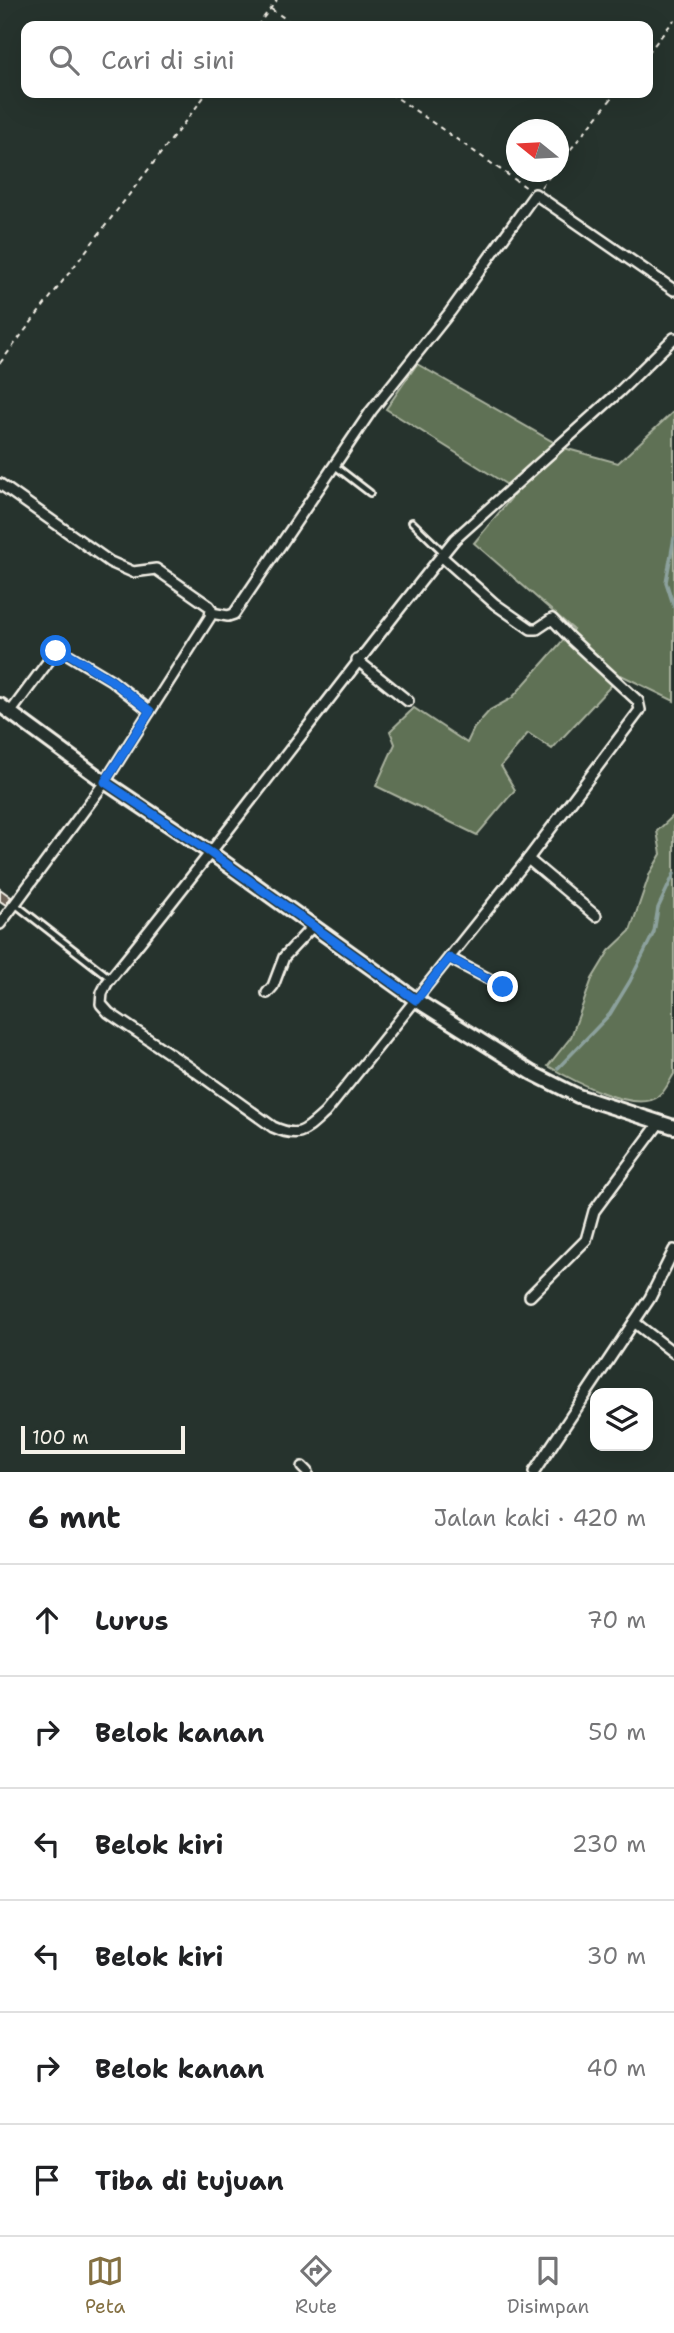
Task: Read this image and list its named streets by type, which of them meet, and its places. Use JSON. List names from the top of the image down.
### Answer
{
  "scale_bar": "100 m",
  "north": "left",
  "page": {
    "search": "Cari di sini",
    "scale": "100 m",
    "heading": ["6 mnt", "Jalan kaki · 420 m"],
    "list": [
      ["Lurus", "70 m"],
      ["Belok kanan", "50 m"],
      ["Belok kiri", "230 m"],
      ["Belok kiri", "30 m"],
      ["Belok kanan", "40 m"],
      "Tiba di tujuan"
    ],
    "nav": ["Peta", "Rute", "Disimpan"]
  }
}
